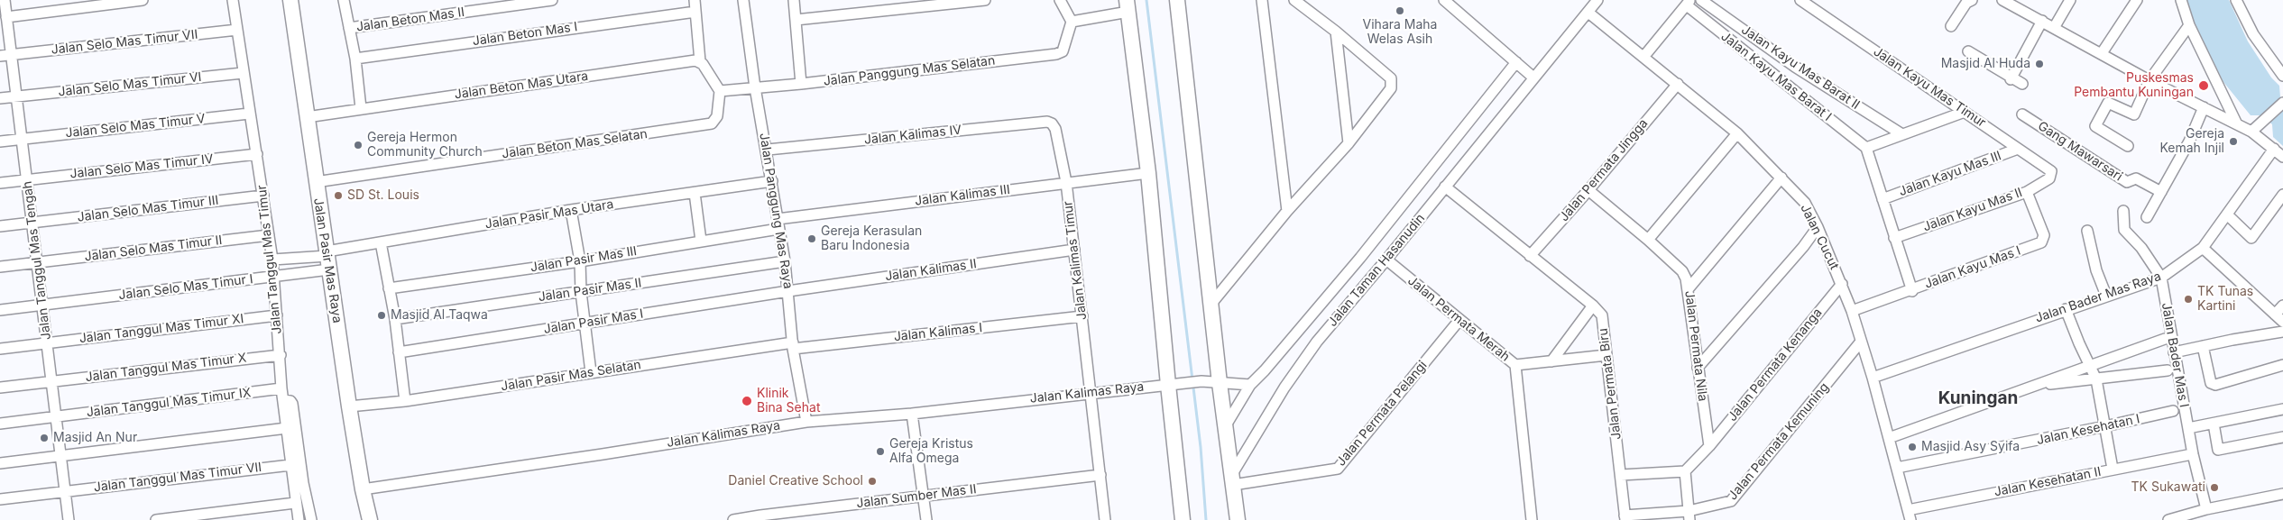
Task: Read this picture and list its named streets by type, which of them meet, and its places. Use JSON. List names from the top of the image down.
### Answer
{
  "streets": {
    "street": [
      "Jalan Beton Mas II",
      "Jalan Beton Mas I",
      "Jalan Selo Mas Timur VII",
      "Jalan Kayu Mas Barat II",
      "Jalan Panggung Mas Selatan",
      "Jalan Kayu Mas Barat I",
      "Jalan Selo Mas Timur VI",
      "Jalan Beton Mas Utara",
      "Jalan Kayu Mas Timur",
      "Jalan Selo Mas Timur V",
      "Jalan Kalimas IV",
      "Jalan Beton Mas Selatan",
      "Gang Mawarsari",
      "Jalan Selo Mas Timur IV",
      "Jalan Permata Jingga",
      "Jalan Kayu Mas III",
      "Jalan Kalimas III",
      "Jalan Selo Mas Timur III",
      "Jalan Kayu Mas II",
      "Jalan Panggung Mas Raya",
      "Jalan Pasir Mas Utara",
      "Jalan Cucut",
      "Jalan Selo Mas Timur II",
      "Jalan Tanggul Mas Timur",
      "Jalan Pasir Mas III",
      "Jalan Tanggul Mas Tengah",
      "Jalan Pasir Mas Raya",
      "Jalan Kalimas Timur",
      "Jalan Kayu Mas I",
      "Jalan Kalimas II",
      "Jalan Taman Hasanudin",
      "Jalan Selo Mas Timur I",
      "Jalan Pasir Mas II",
      "Jalan Bader Mas Raya",
      "Jalan Permata Merah",
      "Jalan Pasir Mas I",
      "Jalan Tanggul Mas Timur XI",
      "Jalan Kalimas I",
      "Jalan Permata Nila",
      "Jalan Bader Mas I",
      "Jalan Permata Kenanga",
      "Jalan Tanggul Mas Timur X",
      "Jalan Pasir Mas Selatan",
      "Jalan Permata Biru",
      "Jalan Kalimas Raya",
      "Jalan Tanggul Mas Timur IX",
      "Jalan Permata Pelangi",
      "Jalan Kesehatan I",
      "Jalan Permata Kemuning",
      "Jalan Tanggul Mas Timur VII",
      "Jalan Kesehatan II",
      "Jalan Sumber Mas II"
    ]
  },
  "crossings": [
    ["Jalan Selo Mas Timur VII", "Jalan Tanggul Mas Timur"],
    ["Jalan Selo Mas Timur VII", "Jalan Tanggul Mas Tengah"],
    ["Jalan Panggung Mas Selatan", "Jalan Panggung Mas Raya"],
    ["Jalan Selo Mas Timur VI", "Jalan Tanggul Mas Timur"],
    ["Jalan Selo Mas Timur VI", "Jalan Tanggul Mas Tengah"],
    ["Jalan Beton Mas Utara", "Jalan Pasir Mas Raya"],
    ["Jalan Kayu Mas Timur", "Jalan Kayu Mas III"],
    ["Jalan Kayu Mas Timur", "Jalan Kayu Mas II"],
    ["Jalan Selo Mas Timur V", "Jalan Tanggul Mas Timur"],
    ["Jalan Selo Mas Timur V", "Jalan Tanggul Mas Tengah"],
    ["Jalan Kalimas IV", "Jalan Panggung Mas Raya"],
    ["Jalan Kalimas IV", "Jalan Kalimas Timur"],
    ["Jalan Beton Mas Selatan", "Jalan Pasir Mas Raya"],
    ["Jalan Selo Mas Timur IV", "Jalan Tanggul Mas Timur"],
    ["Jalan Selo Mas Timur IV", "Jalan Tanggul Mas Tengah"],
    ["Jalan Permata Jingga", "Jalan Cucut"],
    ["Jalan Permata Jingga", "Jalan Permata Nila"],
    ["Jalan Permata Jingga", "Jalan Permata Biru"],
    ["Jalan Kalimas III", "Jalan Panggung Mas Raya"],
    ["Jalan Kalimas III", "Jalan Pasir Mas III"],
    ["Jalan Kalimas III", "Jalan Kalimas Timur"],
    ["Jalan Selo Mas Timur III", "Jalan Tanggul Mas Timur"],
    ["Jalan Selo Mas Timur III", "Jalan Tanggul Mas Tengah"],
    ["Jalan Kayu Mas II", "Jalan Kayu Mas I"],
    ["Jalan Panggung Mas Raya", "Jalan Pasir Mas Utara"],
    ["Jalan Panggung Mas Raya", "Jalan Pasir Mas III"],
    ["Jalan Panggung Mas Raya", "Jalan Kalimas II"],
    ["Jalan Panggung Mas Raya", "Jalan Pasir Mas II"],
    ["Jalan Panggung Mas Raya", "Jalan Pasir Mas I"],
    ["Jalan Panggung Mas Raya", "Jalan Kalimas I"],
    ["Jalan Panggung Mas Raya", "Jalan Pasir Mas Selatan"],
    ["Jalan Panggung Mas Raya", "Jalan Kalimas Raya"],
    ["Jalan Pasir Mas Utara", "Jalan Pasir Mas Raya"],
    ["Jalan Pasir Mas Utara", "Jalan Selo Mas Timur I"],
    ["Jalan Cucut", "Jalan Kayu Mas I"],
    ["Jalan Cucut", "Jalan Taman Hasanudin"],
    ["Jalan Cucut", "Jalan Bader Mas Raya"],
    ["Jalan Cucut", "Jalan Permata Kenanga"],
    ["Jalan Cucut", "Jalan Kesehatan I"],
    ["Jalan Cucut", "Jalan Permata Kemuning"],
    ["Jalan Cucut", "Jalan Kesehatan II"],
    ["Jalan Selo Mas Timur II", "Jalan Tanggul Mas Timur"],
    ["Jalan Selo Mas Timur II", "Jalan Tanggul Mas Tengah"],
    ["Jalan Tanggul Mas Timur", "Jalan Selo Mas Timur I"],
    ["Jalan Tanggul Mas Timur", "Jalan Tanggul Mas Timur XI"],
    ["Jalan Tanggul Mas Timur", "Jalan Tanggul Mas Timur X"],
    ["Jalan Tanggul Mas Timur", "Jalan Tanggul Mas Timur IX"],
    ["Jalan Tanggul Mas Timur", "Jalan Tanggul Mas Timur VII"],
    ["Jalan Tanggul Mas Tengah", "Jalan Selo Mas Timur I"],
    ["Jalan Tanggul Mas Tengah", "Jalan Tanggul Mas Timur XI"],
    ["Jalan Tanggul Mas Tengah", "Jalan Tanggul Mas Timur X"],
    ["Jalan Tanggul Mas Tengah", "Jalan Tanggul Mas Timur IX"],
    ["Jalan Tanggul Mas Tengah", "Jalan Tanggul Mas Timur VII"],
    ["Jalan Pasir Mas Raya", "Jalan Selo Mas Timur I"],
    ["Jalan Pasir Mas Raya", "Jalan Pasir Mas Selatan"],
    ["Jalan Pasir Mas Raya", "Jalan Kalimas Raya"],
    ["Jalan Kalimas Timur", "Jalan Kalimas II"],
    ["Jalan Kalimas Timur", "Jalan Kalimas I"],
    ["Jalan Kalimas Timur", "Jalan Kalimas Raya"],
    ["Jalan Kalimas Timur", "Jalan Sumber Mas II"],
    ["Jalan Kalimas II", "Jalan Pasir Mas I"],
    ["Jalan Taman Hasanudin", "Jalan Permata Merah"],
    ["Jalan Taman Hasanudin", "Jalan Permata Biru"],
    ["Jalan Taman Hasanudin", "Jalan Kalimas Raya"],
    ["Jalan Taman Hasanudin", "Jalan Permata Pelangi"],
    ["Jalan Bader Mas Raya", "Jalan Bader Mas I"],
    ["Jalan Permata Merah", "Jalan Permata Pelangi"],
    ["Jalan Kalimas I", "Jalan Pasir Mas Selatan"],
    ["Jalan Permata Nila", "Jalan Permata Kenanga"],
    ["Jalan Permata Biru", "Jalan Permata Kemuning"]
  ],
  "districts": ["Kuningan"],
  "places": [
    "Vihara Maha Welas Asih",
    "Masjid Al Huda",
    "Puskesmas Pembantu Kuningan",
    "Gereja Kemah Injil",
    "Gereja Hermon Community Church",
    "SD St. Louis",
    "Gereja Kerasulan Baru Indonesia",
    "TK Tunas Kartini",
    "Masjid Al Taqwa",
    "Klinik Bina Sehat",
    "Masjid An Nur",
    "Masjid Asy Syifa",
    "Gereja Kristus Alfa Omega",
    "Daniel Creative School",
    "TK Sukawati"
  ]
}
